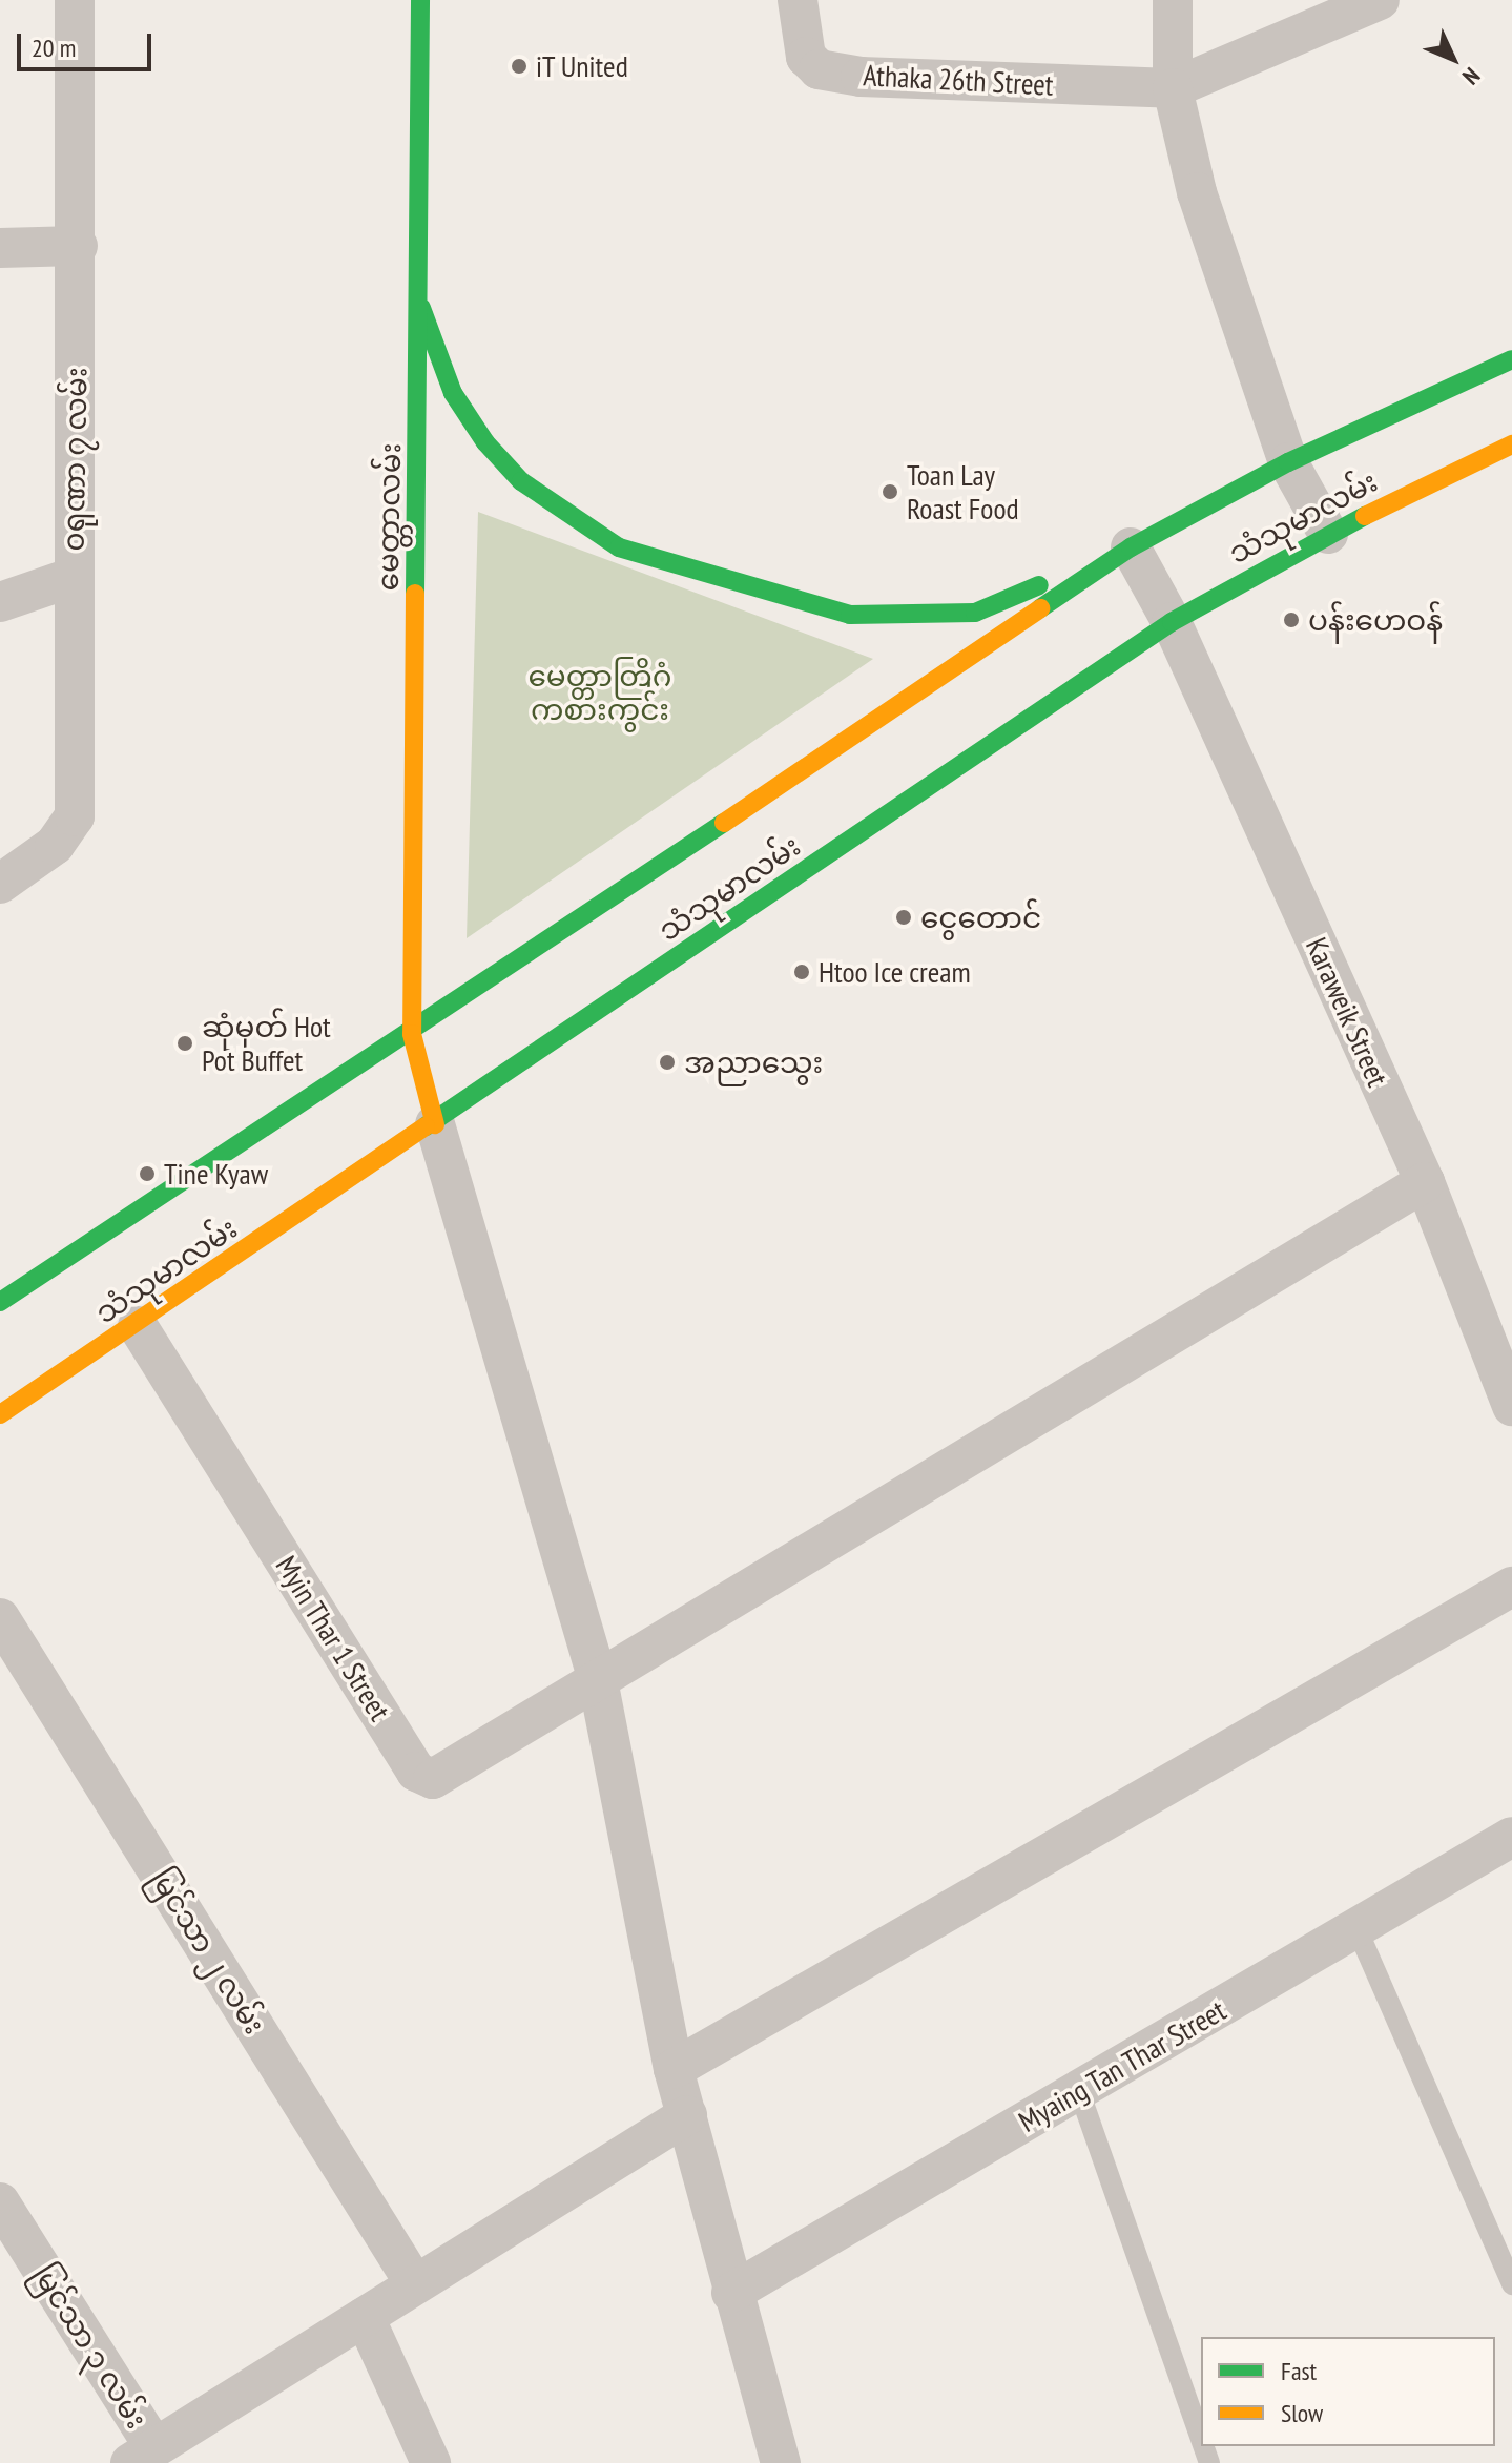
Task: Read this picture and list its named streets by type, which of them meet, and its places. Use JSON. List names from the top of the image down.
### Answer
{
  "streets": {
    "main road": ["မေတ္တာလမ်း", "သံသုမာလမ်း"],
    "street": [
      "Athaka 26th Street",
      "၀ရုဏာ ၇ လမ်း",
      "Karaweik Street",
      "Myin Thar 1 Street",
      "မြင်သာ ၂ လမ်း",
      "Myaing Tan Thar Street",
      "မြင်သာ ၃ လမ်း"
    ]
  },
  "crossings": [
    ["မေတ္တာလမ်း", "သံသုမာလမ်း"],
    ["သံသုမာလမ်း", "Karaweik Street"],
    ["သံသုမာလမ်း", "Myin Thar 1 Street"],
    ["Karaweik Street", "Myin Thar 1 Street"]
  ],
  "parks": ["မေတ္တာတြိဂံ ကစားကွင်း"],
  "places": [
    "iT United",
    "Toan Lay Roast Food",
    "ပန်းဟေဝန်",
    "ငွေတောင်",
    "Htoo Ice cream",
    "ဆုံမှတ် Hot Pot Buffet",
    "အညာသွေး",
    "Tine Kyaw"
  ],
  "legend": ["Fast", "Slow"],
  "scale_bar": "20 m",
  "north": "bottom right"
}
